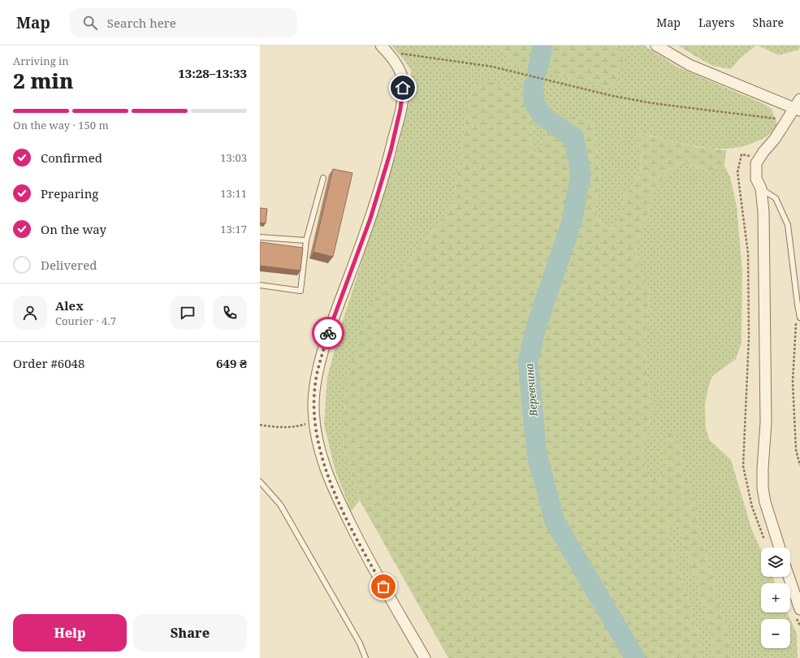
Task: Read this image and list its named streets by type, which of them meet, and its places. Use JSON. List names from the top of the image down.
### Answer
{
  "water": ["Веревчина"],
  "page": {
    "header": "Map",
    "search": "Search here",
    "nav": ["Map", "Layers", "Share"],
    "heading": ["2 min", "Arriving in", "13:28–13:33"],
    "panel": [
      "Alex",
      "Courier · 4.7",
      "Order #6048",
      "649 ₴"
    ],
    "bar": "On the way · 150 m",
    "list": [
      ["Confirmed", "13:03"],
      ["Preparing", "13:11"],
      ["On the way", "13:17"],
      "Delivered"
    ],
    "map_buttons": ["+", "−"],
    "buttons": ["Help", "Share"]
  }
}
